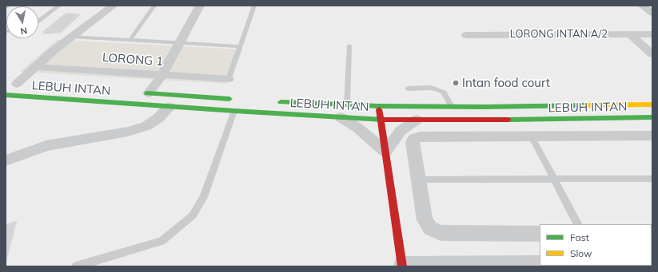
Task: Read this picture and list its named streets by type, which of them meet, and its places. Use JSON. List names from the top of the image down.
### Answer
{
  "streets": {
    "main road": ["LEBUH INTAN"],
    "street": ["LORONG INTAN A/2", "LORONG 1"]
  },
  "places": ["Intan food court"],
  "legend": ["Fast", "Slow"],
  "north": "bottom"
}
